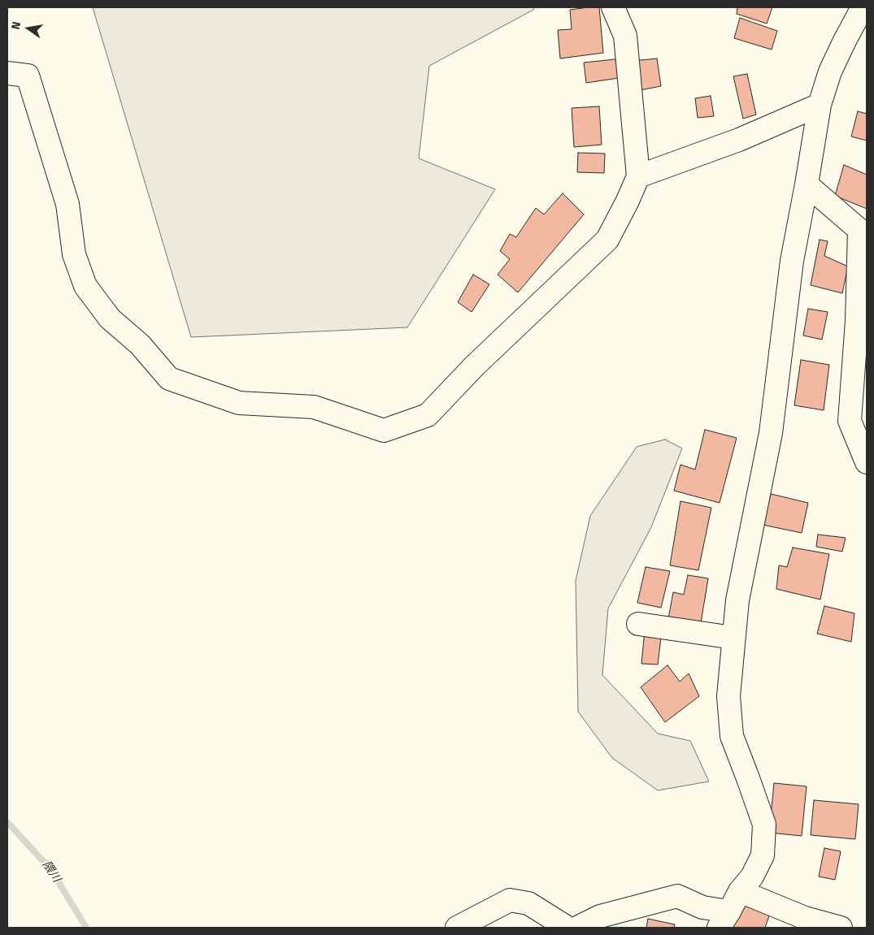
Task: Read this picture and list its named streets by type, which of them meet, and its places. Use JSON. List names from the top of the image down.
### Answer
{
  "water": ["隈川"],
  "north": "left"
}
